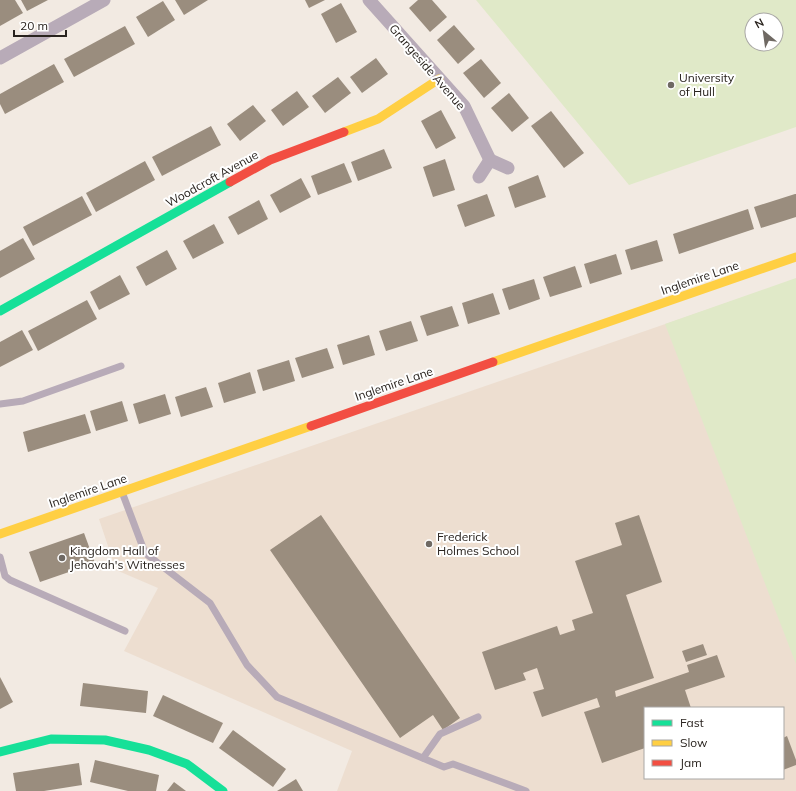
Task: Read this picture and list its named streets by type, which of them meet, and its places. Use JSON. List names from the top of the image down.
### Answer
{
  "streets": {
    "street": ["Grangeside Avenue", "Woodcroft Avenue", "Inglemire Lane"]
  },
  "crossings": [
    ["Grangeside Avenue", "Woodcroft Avenue"]
  ],
  "places": ["University of Hull", "Frederick Holmes School", "Kingdom Hall of Jehovah's Witnesses"],
  "legend": ["Fast", "Slow", "Jam"],
  "scale_bar": "20 m",
  "north": "top left"
}
